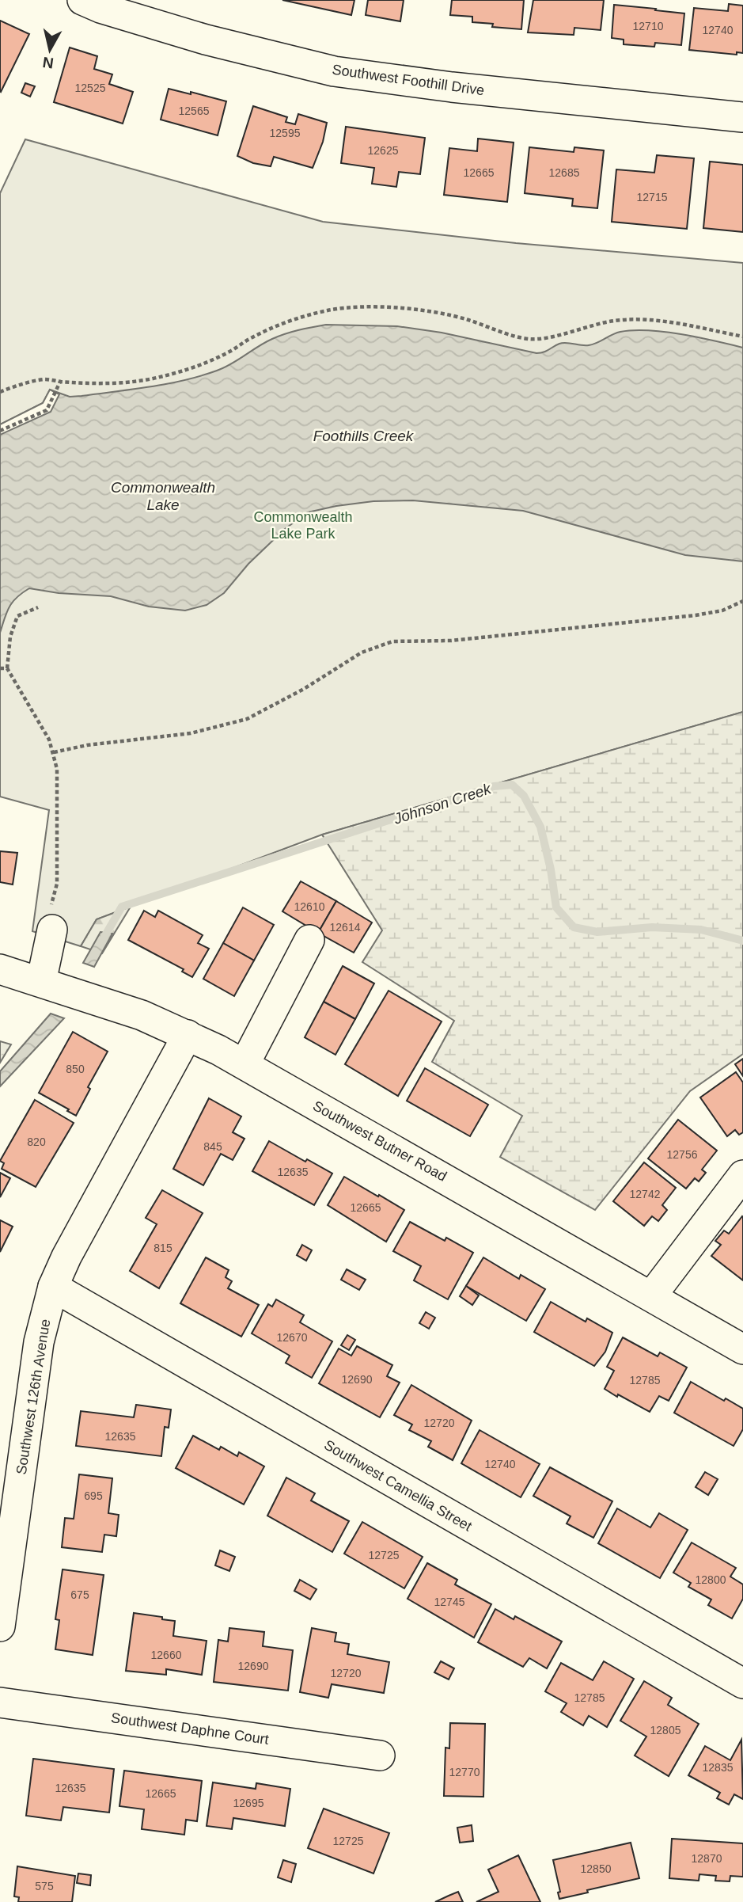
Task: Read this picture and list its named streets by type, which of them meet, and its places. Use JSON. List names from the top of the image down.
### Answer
{
  "streets": {
    "street": [
      "Southwest Foothill Drive",
      "Southwest Butner Road",
      "Southwest 126th Avenue",
      "Southwest Camellia Street",
      "Southwest Daphne Court"
    ]
  },
  "crossings": [
    ["Southwest Butner Road", "Southwest 126th Avenue"],
    ["Southwest 126th Avenue", "Southwest Camellia Street"]
  ],
  "water": ["Foothills Creek", "Commonwealth Lake", "Johnson Creek"],
  "parks": ["Commonwealth Lake Park"],
  "house_numbers": [
    "12710",
    "12740",
    "12525",
    "12565",
    "12595",
    "12625",
    "12665",
    "12685",
    "12715",
    "12610",
    "12614",
    "850",
    "820",
    "845",
    "12756",
    "12635",
    "12742",
    "12665",
    "815",
    "12670",
    "12690",
    "12785",
    "12720",
    "12635",
    "12740",
    "695",
    "12725",
    "12800",
    "675",
    "12745",
    "12660",
    "12690",
    "12720",
    "12785",
    "12805",
    "12835",
    "12770",
    "12635",
    "12665",
    "12695",
    "12725",
    "12870",
    "12850",
    "575"
  ],
  "north": "bottom"
}
